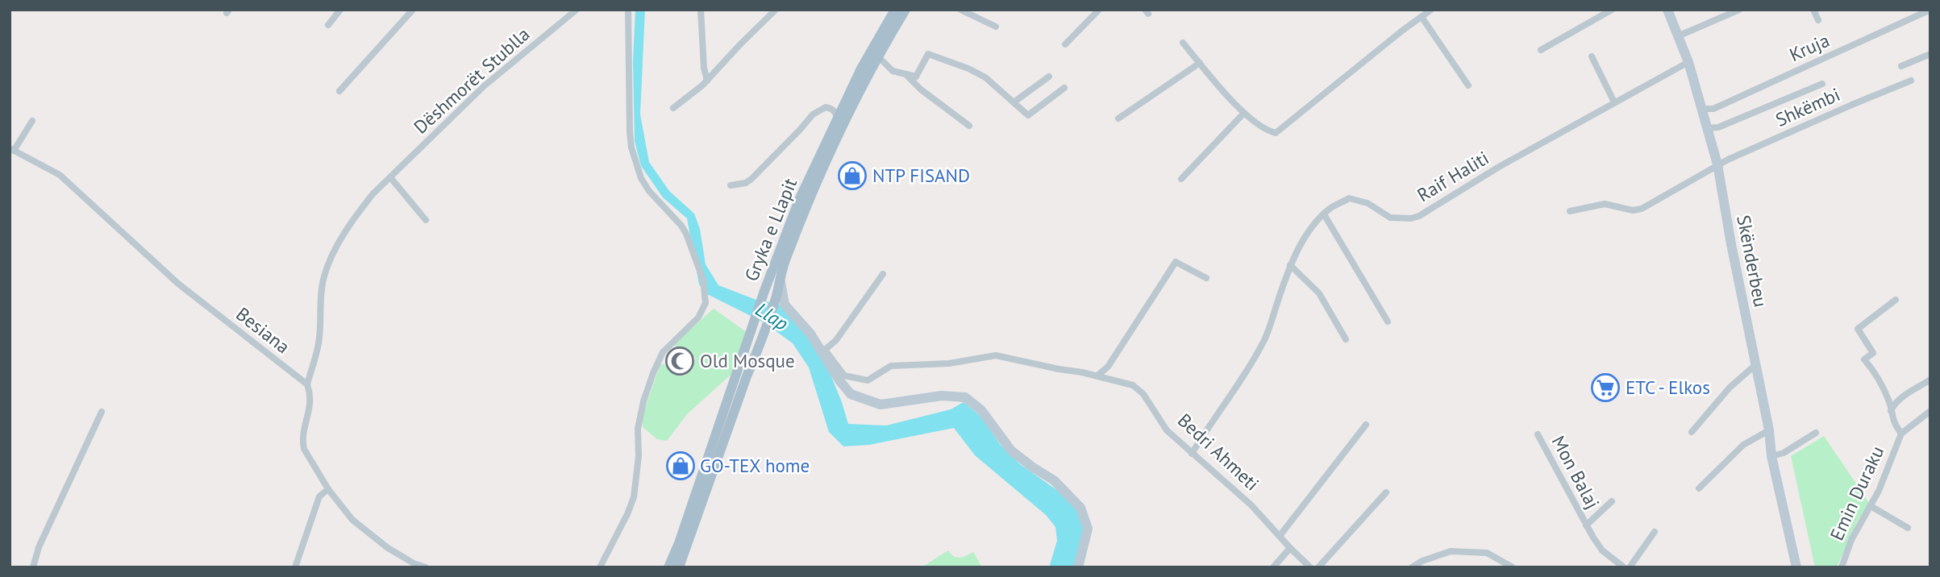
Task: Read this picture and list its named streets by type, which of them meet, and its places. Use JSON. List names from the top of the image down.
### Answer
{
  "streets": {
    "main road": ["Gryka e Llapit", "Skënderbeu"],
    "street": [
      "Kruja",
      "Dëshmorët Stublla",
      "Shkëmbi",
      "Raif Haliti",
      "Besiana",
      "Bedri Ahmeti",
      "Mon Balaj",
      "Emin Duraku"
    ]
  },
  "crossings": [
    ["Kruja", "Skënderbeu"],
    ["Dëshmorët Stublla", "Besiana"],
    ["Shkëmbi", "Skënderbeu"],
    ["Raif Haliti", "Skënderbeu"],
    ["Raif Haliti", "Bedri Ahmeti"]
  ],
  "water": ["Llap"],
  "places": {
    "shop": ["NTP FISAND", "GO-TEX home"],
    "mosque": ["Old Mosque"],
    "supermarket": ["ETC - Elkos"]
  }
}
